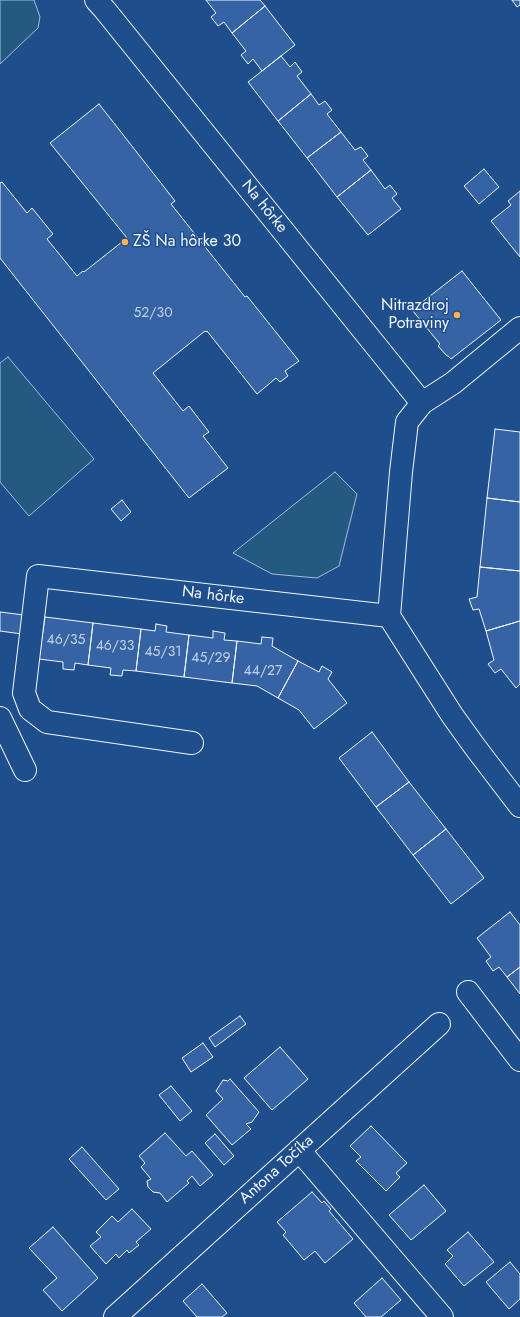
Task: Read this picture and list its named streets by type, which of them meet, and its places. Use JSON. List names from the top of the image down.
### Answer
{
  "streets": {
    "street": ["Na hôrke", "Antona Točíka"]
  },
  "places": ["ZŠ Na hôrke 30", "Nitrazdroj Potraviny"],
  "house_numbers": [
    "52/30",
    "46/35",
    "46/33",
    "45/31",
    "45/29",
    "44/27"
  ]
}
